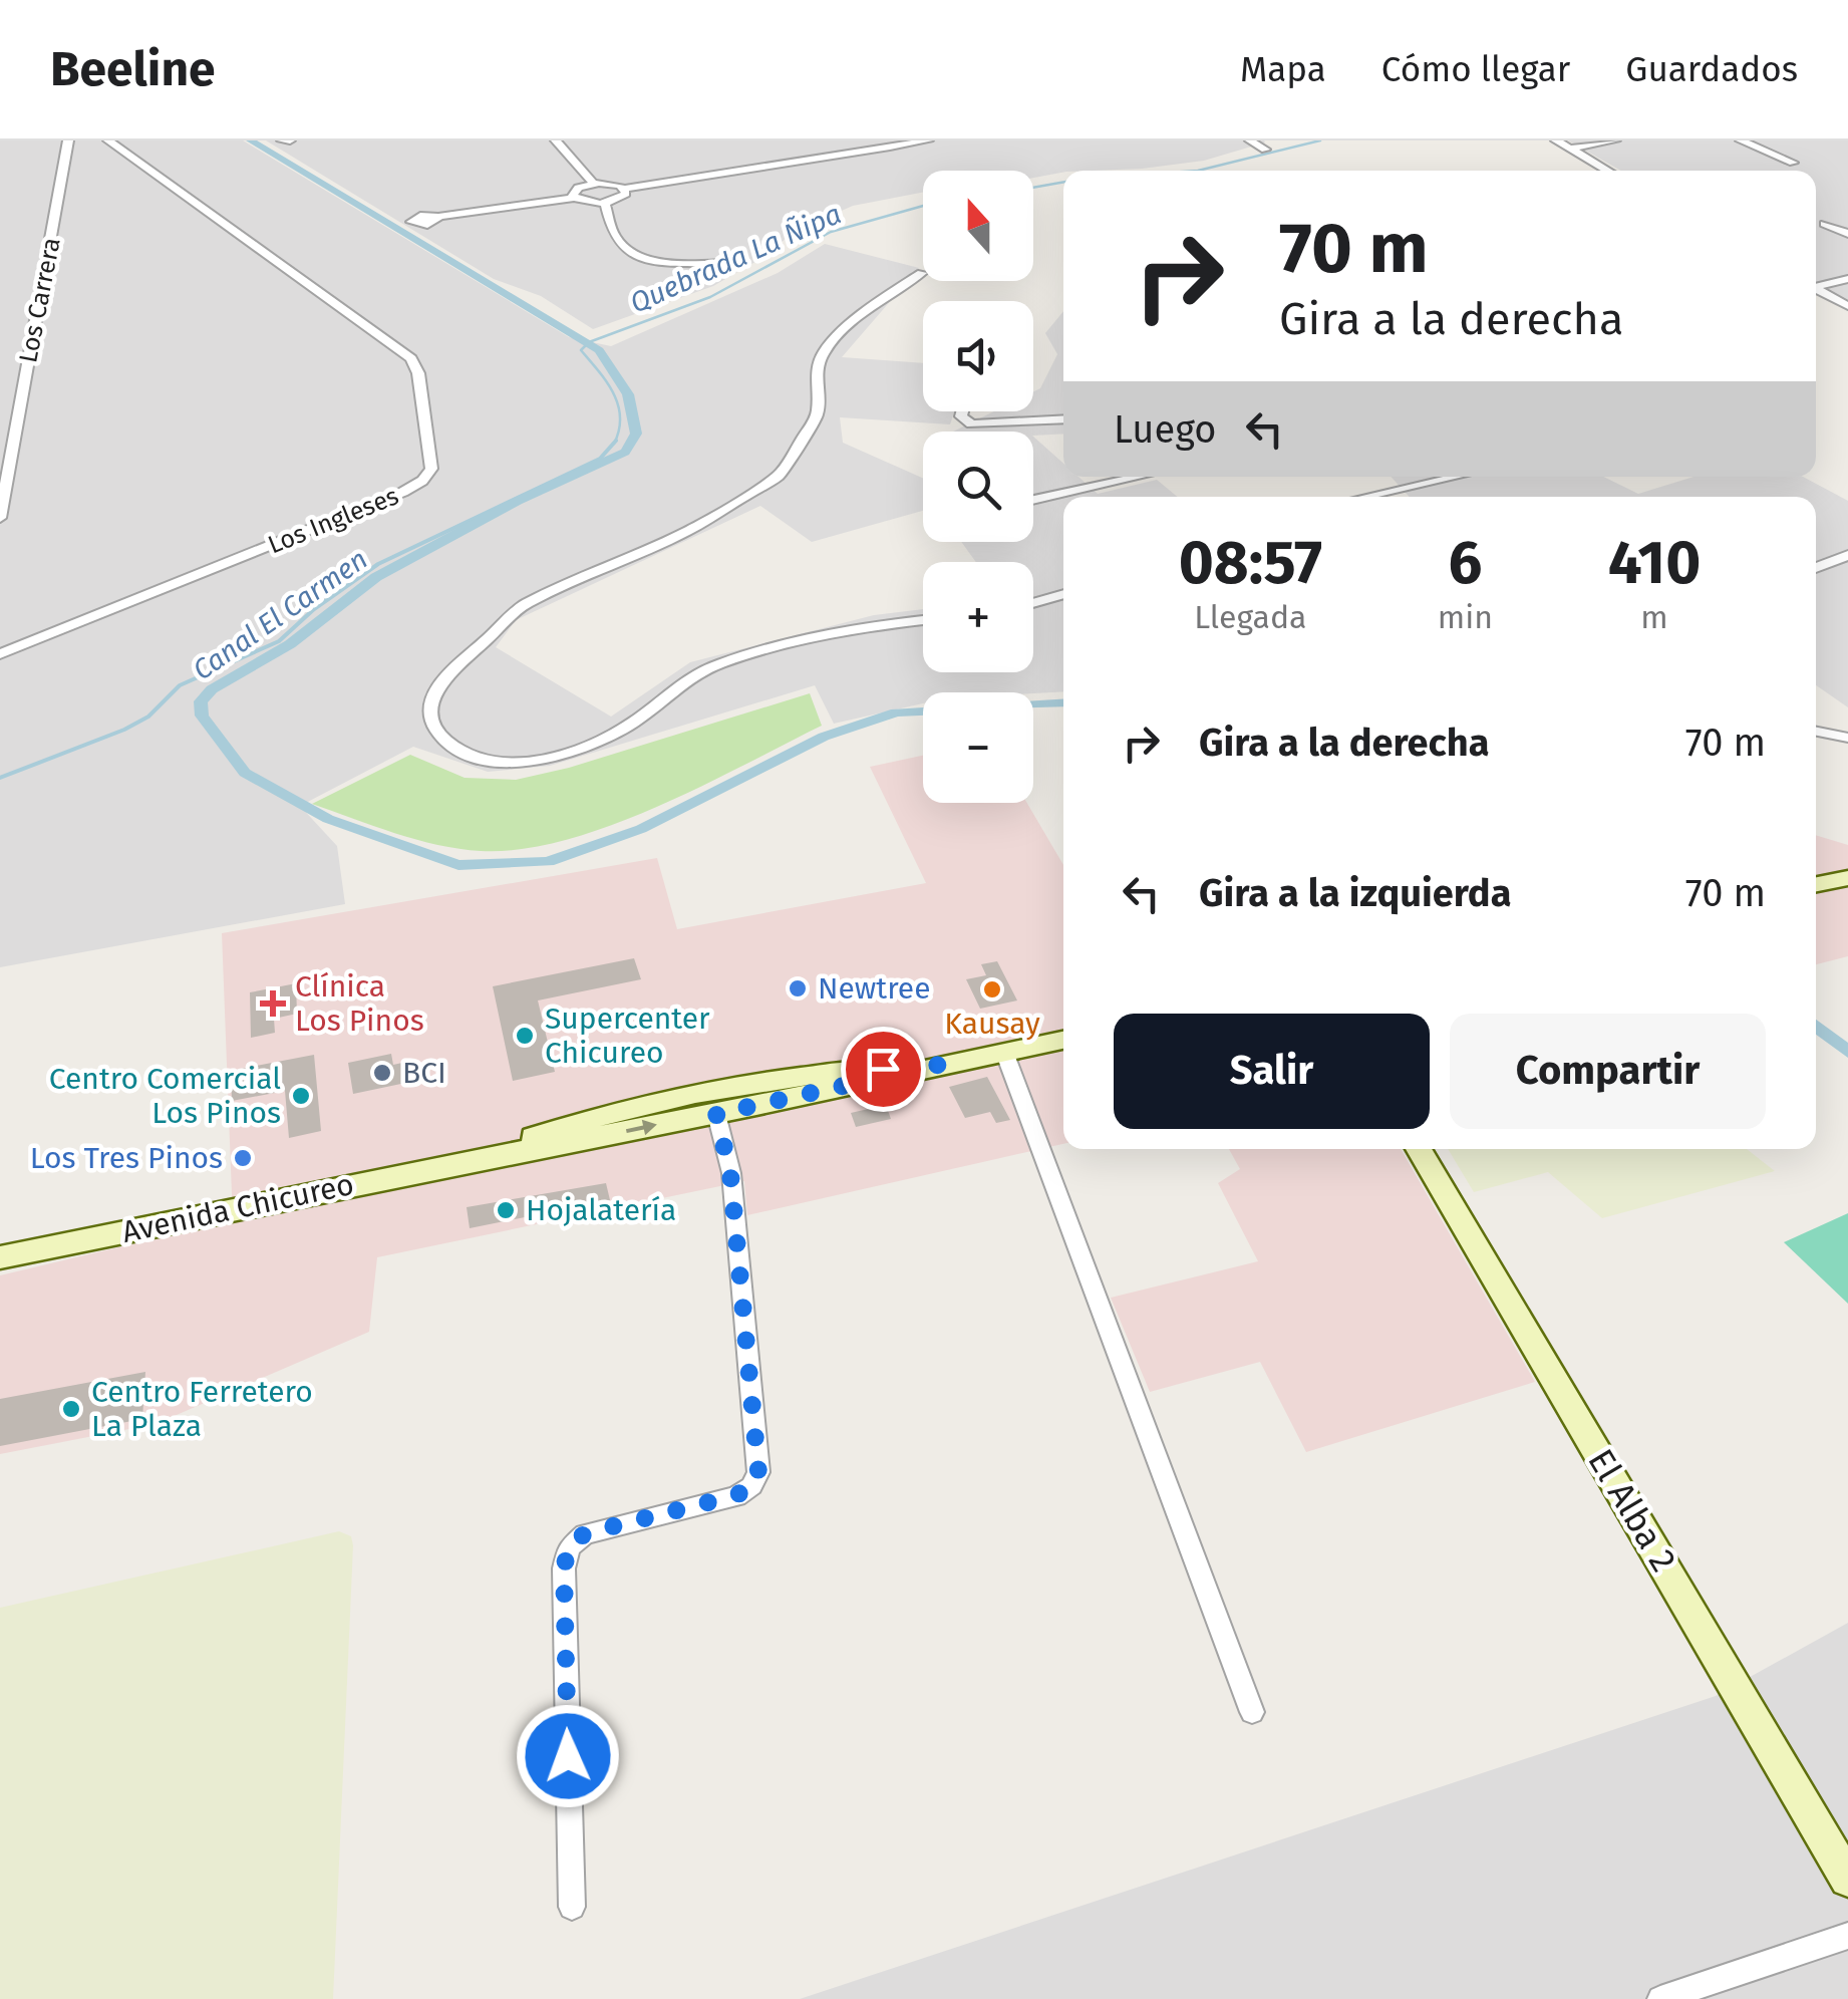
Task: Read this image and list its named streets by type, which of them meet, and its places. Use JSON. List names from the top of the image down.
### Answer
{
  "streets": {
    "main road": ["Avenida Chicureo", "El Alba 2"],
    "street": ["Los Carrera", "Los Ingleses"]
  },
  "water": ["Quebrada La Ñipa", "Canal El Carmen"],
  "places": {
    "other": [
      "Newtree",
      "Kausay",
      "Supercenter Chicureo",
      "BCI",
      "Centro Comercial Los Pinos",
      "Los Tres Pinos",
      "Hojalatería",
      "Centro Ferretero La Plaza"
    ],
    "health": ["Clínica Los Pinos"]
  },
  "north": "top",
  "page": {
    "header": "Beeline",
    "nav": ["Mapa", "Cómo llegar", "Guardados"],
    "map_buttons": ["+", "−"],
    "turn": ["70 m", "Gira a la derecha"],
    "then": "Luego",
    "eta": [
      "08:57",
      "Llegada",
      "6",
      "min",
      "410",
      "m"
    ],
    "list": [
      {
        "name": "Gira a la derecha",
        "value": "70 m"
      },
      {
        "name": "Gira a la izquierda",
        "value": "70 m"
      }
    ],
    "buttons": ["Salir", "Compartir"]
  }
}
